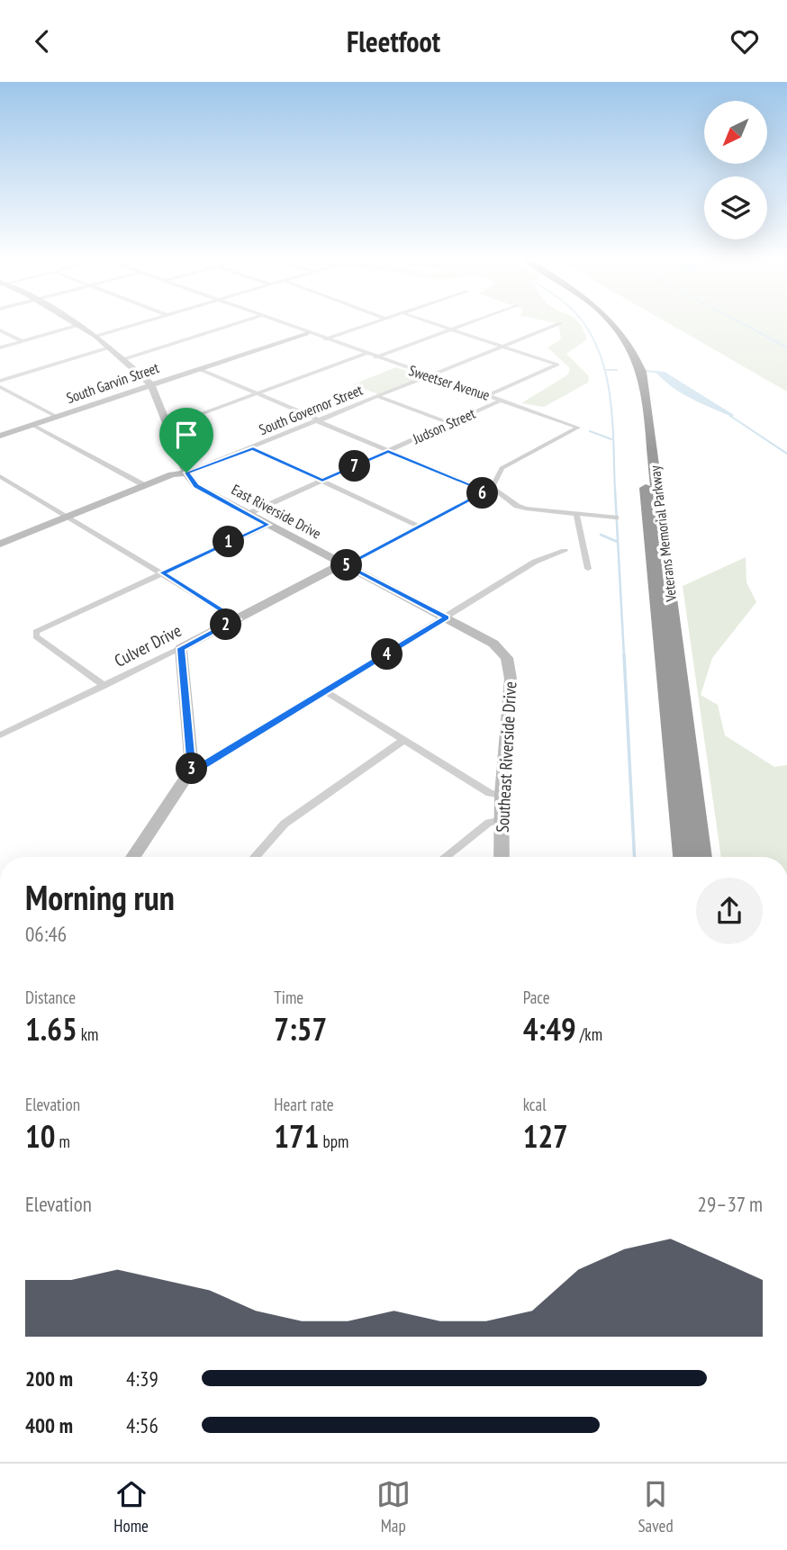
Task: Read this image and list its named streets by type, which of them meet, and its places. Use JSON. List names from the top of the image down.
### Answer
{
  "streets": {
    "highway": ["Veterans Memorial Parkway"],
    "street": [
      "South Garvin Street",
      "Sweetser Avenue",
      "South Governor Street",
      "Judson Street",
      "East Riverside Drive",
      "Culver Drive",
      "Southeast Riverside Drive"
    ]
  },
  "crossings": [
    ["South Garvin Street", "Sweetser Avenue"],
    ["South Garvin Street", "East Riverside Drive"],
    ["Sweetser Avenue", "South Governor Street"],
    ["Sweetser Avenue", "Judson Street"],
    ["Sweetser Avenue", "Culver Drive"],
    ["South Governor Street", "Judson Street"],
    ["South Governor Street", "East Riverside Drive"],
    ["Judson Street", "East Riverside Drive"],
    ["East Riverside Drive", "Culver Drive"],
    ["East Riverside Drive", "Southeast Riverside Drive"]
  ],
  "north": "bottom left",
  "page": {
    "header": "Fleetfoot",
    "pins": [
      "7",
      "6",
      "1",
      "5",
      "2",
      "4",
      "3"
    ],
    "heading": ["Morning run", "06:46"],
    "stats": [
      ["Distance", "1.65 km"],
      ["Time", "7:57"],
      ["Pace", "4:49 /km"],
      ["Elevation", "10 m"],
      ["Heart rate", "171 bpm"],
      ["kcal", "127"]
    ],
    "chart": ["Elevation", "29–37 m"],
    "list": [
      {
        "name": "200 m",
        "note": "4:39"
      },
      {
        "name": "400 m",
        "note": "4:56"
      }
    ],
    "tabs": ["Home", "Map", "Saved"]
  }
}
